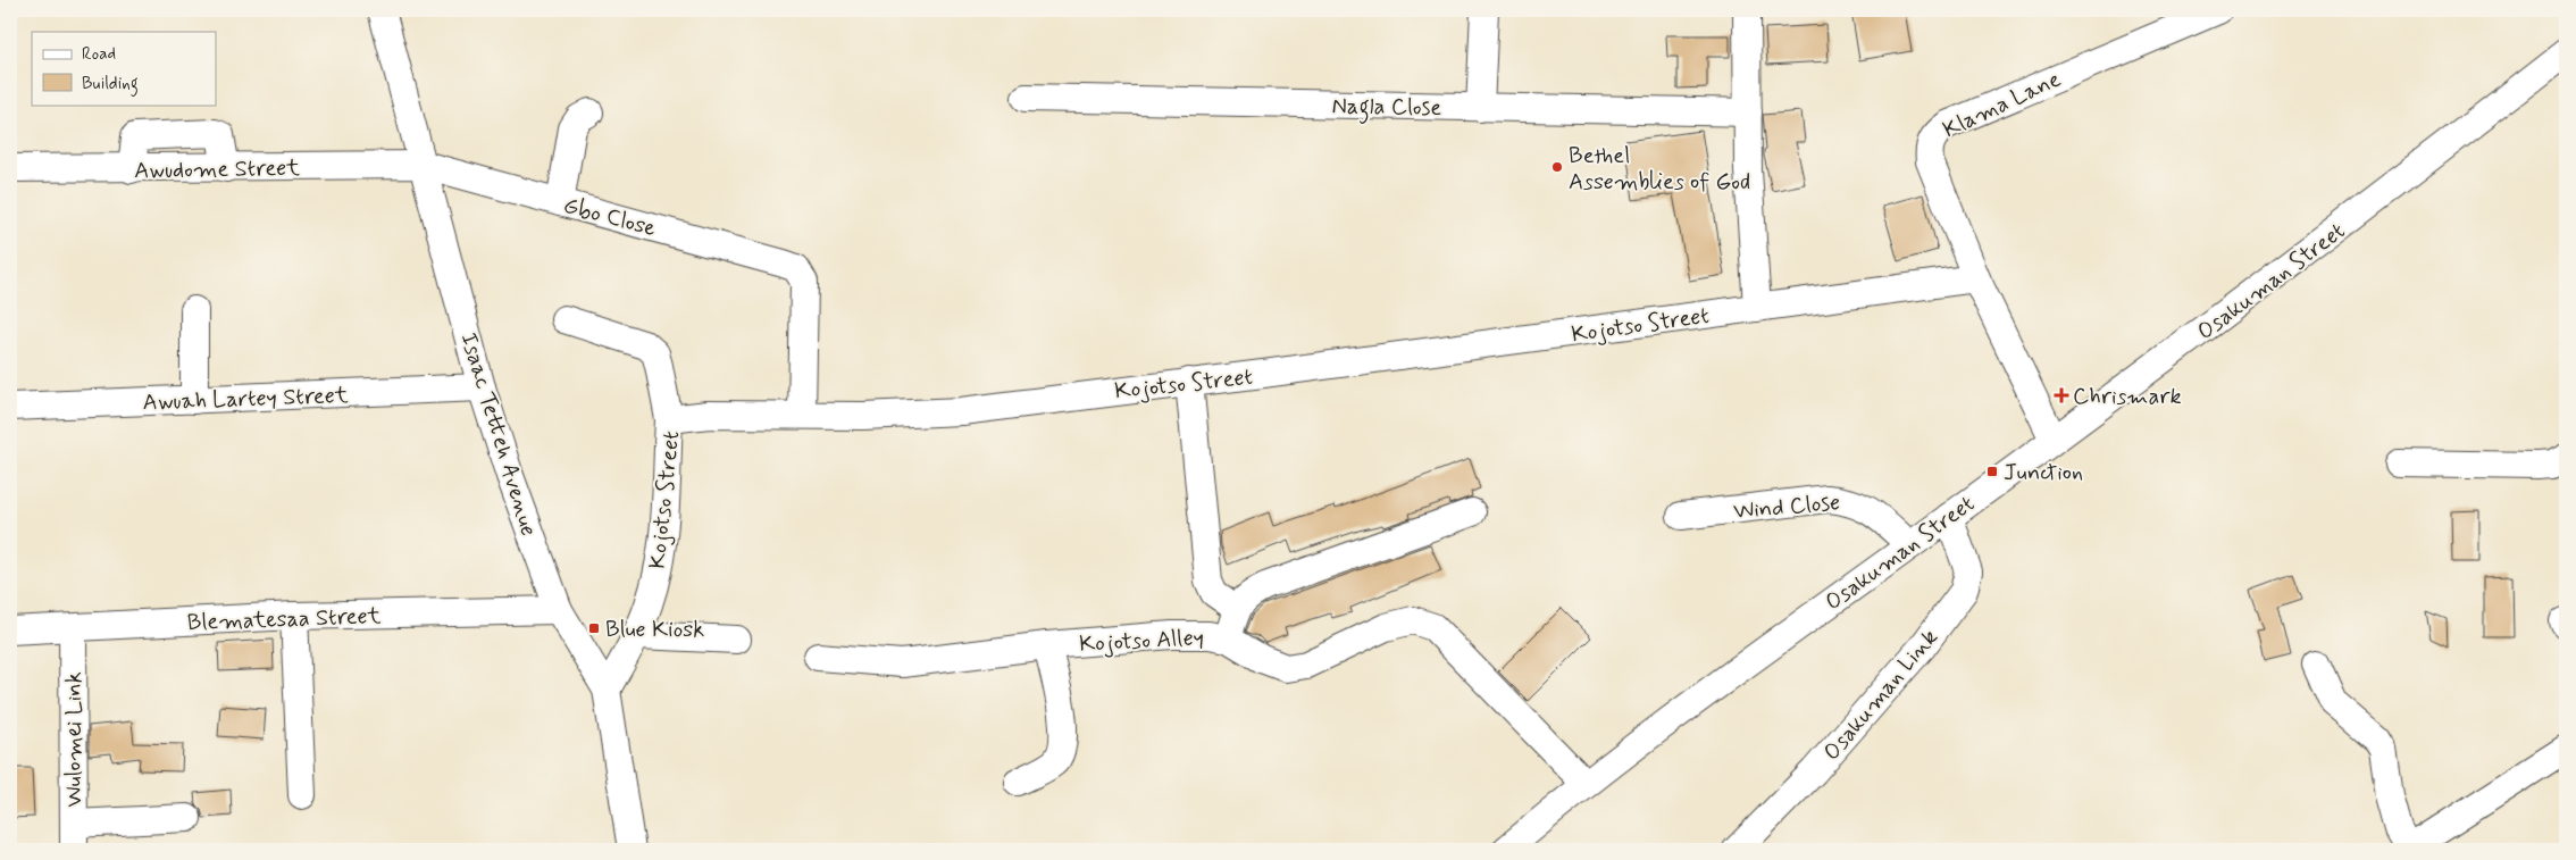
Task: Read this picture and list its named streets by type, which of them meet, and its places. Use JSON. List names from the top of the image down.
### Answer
{
  "streets": {
    "street": [
      "Klama Lane",
      "Nagla Close",
      "Awudome Street",
      "Gbo Close",
      "Osakuman Street",
      "Kojotso Street",
      "Awuah Lartey Street",
      "Isaac Tetteh Avenue",
      "Wind Close",
      "Blematesaa Street",
      "Kojotso Alley",
      "Osakuman Link",
      "Wulomei Link"
    ]
  },
  "crossings": [
    ["Klama Lane", "Osakuman Street"],
    ["Klama Lane", "Kojotso Street"],
    ["Awudome Street", "Gbo Close"],
    ["Awudome Street", "Isaac Tetteh Avenue"],
    ["Gbo Close", "Kojotso Street"],
    ["Gbo Close", "Isaac Tetteh Avenue"],
    ["Osakuman Street", "Wind Close"],
    ["Osakuman Street", "Kojotso Alley"],
    ["Osakuman Street", "Osakuman Link"],
    ["Kojotso Street", "Isaac Tetteh Avenue"],
    ["Awuah Lartey Street", "Isaac Tetteh Avenue"],
    ["Isaac Tetteh Avenue", "Blematesaa Street"],
    ["Blematesaa Street", "Wulomei Link"]
  ],
  "places": {
    "other": ["Bethel Assemblies of God"],
    "health": ["Chrismark"],
    "transit": ["Junction", "Blue Kiosk"]
  },
  "legend": ["Road", "Building"]
}
